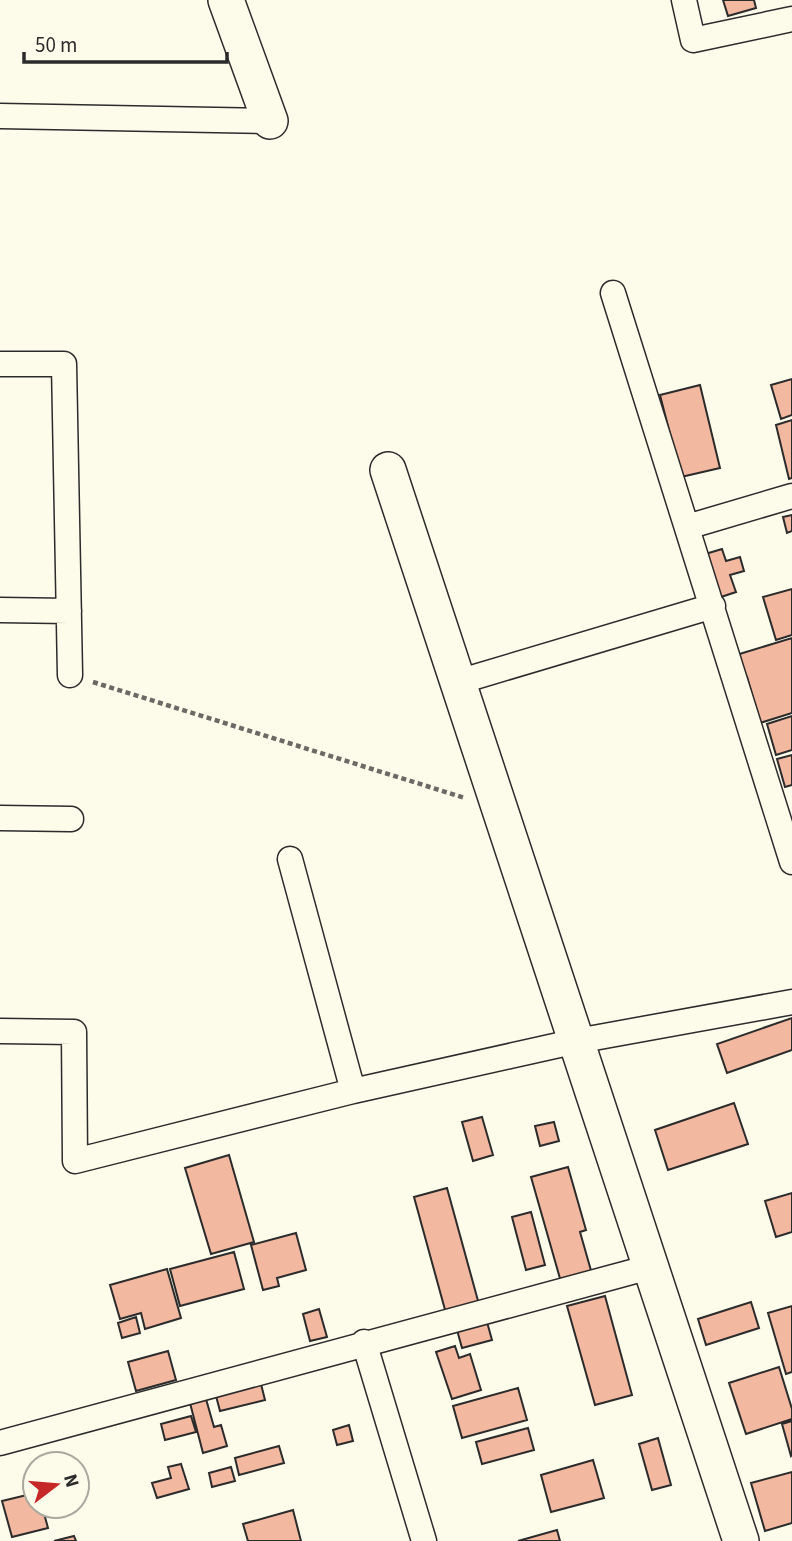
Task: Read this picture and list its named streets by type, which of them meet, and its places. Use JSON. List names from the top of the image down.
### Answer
{
  "scale_bar": "50 m",
  "north": "right"
}
